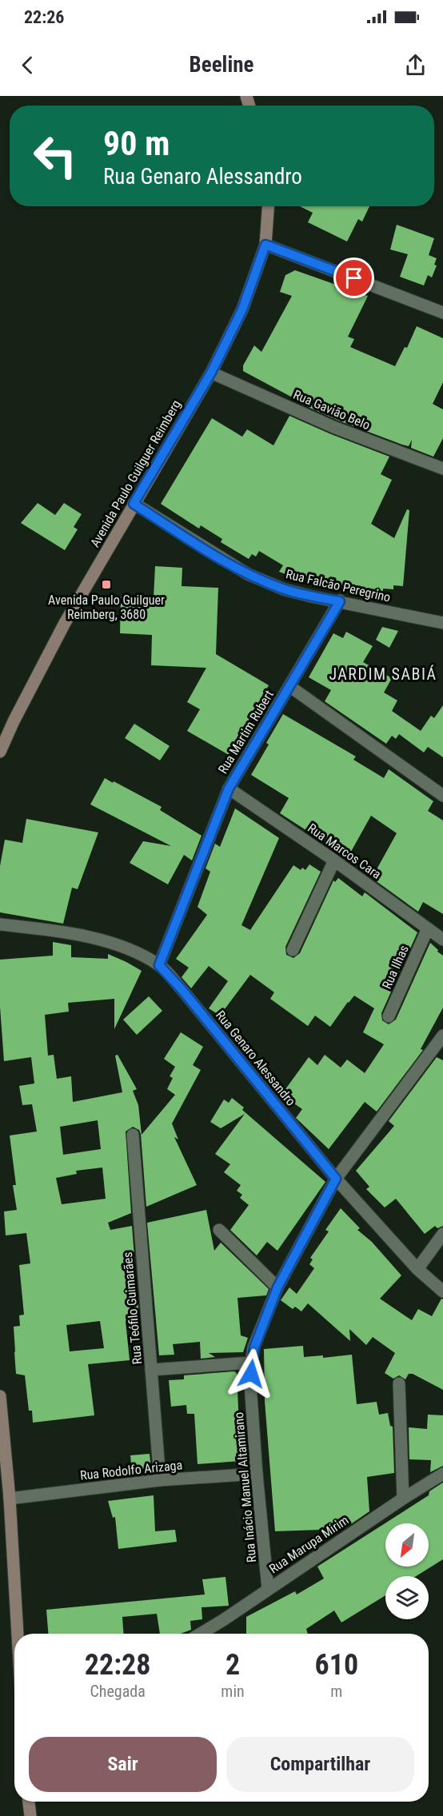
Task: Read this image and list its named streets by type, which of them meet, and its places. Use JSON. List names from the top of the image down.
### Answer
{
  "streets": {
    "main road": ["Avenida Paulo Guilguer Reimberg"],
    "street": [
      "Rua Gavião Belo",
      "Rua Falcão Peregrino",
      "Rua Martim Rubert",
      "Rua Marcos Cara",
      "Rua Ilhas",
      "Rua Genaro Alessandro",
      "Rua Teófilo Guimarães",
      "Rua Rodolfo Arizaga",
      "Rua Inácio Manuel Altamirano",
      "Rua Marupa Mirim"
    ]
  },
  "crossings": [
    ["Rua Gavião Belo", "Avenida Paulo Guilguer Reimberg"],
    ["Avenida Paulo Guilguer Reimberg", "Rua Falcão Peregrino"],
    ["Rua Falcão Peregrino", "Rua Martim Rubert"],
    ["Rua Martim Rubert", "Rua Marcos Cara"],
    ["Rua Martim Rubert", "Rua Genaro Alessandro"],
    ["Rua Marcos Cara", "Rua Ilhas"],
    ["Rua Genaro Alessandro", "Rua Inácio Manuel Altamirano"],
    ["Rua Teófilo Guimarães", "Rua Rodolfo Arizaga"],
    ["Rua Rodolfo Arizaga", "Rua Inácio Manuel Altamirano"],
    ["Rua Inácio Manuel Altamirano", "Rua Marupa Mirim"]
  ],
  "districts": ["JARDIM SABIÁ"],
  "places": {
    "transit": ["Avenida Paulo Guilguer Reimberg, 3680"]
  },
  "north": "bottom left",
  "page": {
    "status": "22:26",
    "header": "Beeline",
    "turn": ["90 m", "Rua Genaro Alessandro"],
    "eta": [
      "22:28",
      "Chegada",
      "2",
      "min",
      "610",
      "m"
    ],
    "buttons": ["Sair", "Compartilhar"]
  }
}
